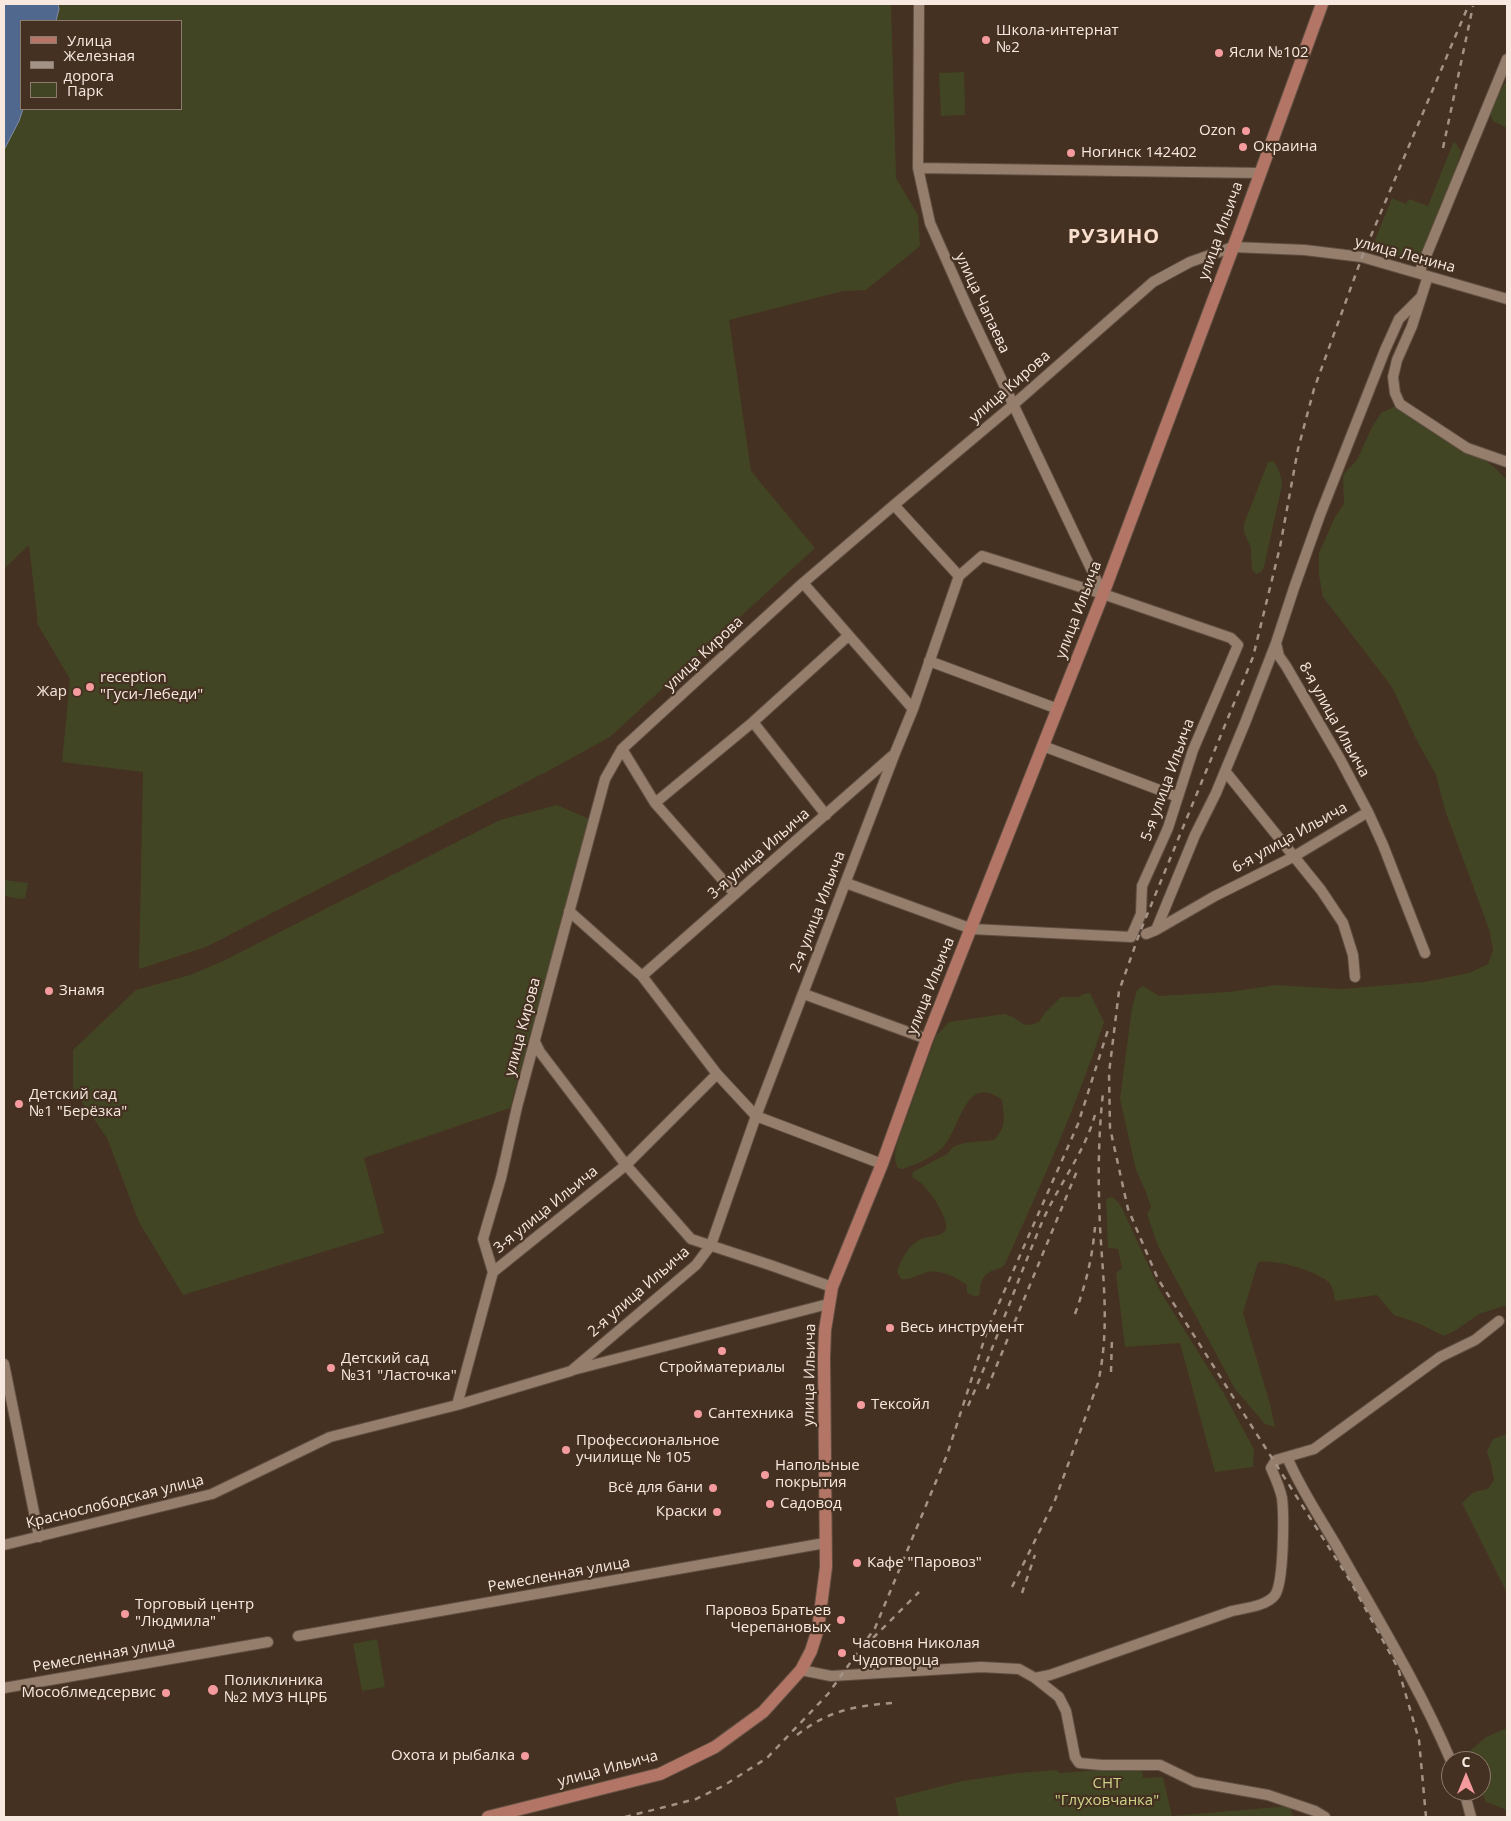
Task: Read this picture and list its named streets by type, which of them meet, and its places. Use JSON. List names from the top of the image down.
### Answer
{
  "streets": {
    "main road": ["улица Ильича"],
    "street": [
      "улица Ленина",
      "улица Чапаева",
      "улица Кирова",
      "8-я улица Ильича",
      "5-я улица Ильича",
      "6-я улица Ильича",
      "3-я улица Ильича",
      "2-я улица Ильича",
      "Краснослободская улица",
      "Ремесленная улица"
    ]
  },
  "crossings": [
    ["улица Ильича", "улица Ленина"],
    ["улица Ильича", "улица Чапаева"],
    ["улица Ильича", "улица Кирова"],
    ["улица Ильича", "5-я улица Ильича"],
    ["улица Ильича", "2-я улица Ильича"],
    ["улица Ильича", "Ремесленная улица"],
    ["улица Ленина", "улица Кирова"],
    ["улица Чапаева", "улица Кирова"],
    ["улица Чапаева", "2-я улица Ильича"],
    ["улица Кирова", "3-я улица Ильича"],
    ["8-я улица Ильича", "6-я улица Ильича"],
    ["5-я улица Ильича", "2-я улица Ильича"],
    ["3-я улица Ильича", "2-я улица Ильича"],
    ["3-я улица Ильича", "Краснослободская улица"],
    ["2-я улица Ильича", "Краснослободская улица"]
  ],
  "districts": ["РУЗИНО"],
  "parks": ["СНТ \"Глуховчанка\""],
  "places": [
    "Школа-интернат №2",
    "Ясли №102",
    "Ozon",
    "Окраина",
    "Ногинск 142402",
    "reception \"Гуси-Лебеди\"",
    "Жар",
    "Знамя",
    "Детский сад №1 \"Берёзка\"",
    "Весь инструмент",
    "Стройматериалы",
    "Детский сад №31 \"Ласточка\"",
    "Тексойл",
    "Сантехника",
    "Профессиональное училище № 105",
    "Напольные покрытия",
    "Всё для бани",
    "Садовод",
    "Краски",
    "Кафе \"Паровоз\"",
    "Торговый центр \"Людмила\"",
    "Паровоз Братьев Черепановых",
    "Часовня Николая Чудотворца",
    "Поликлиника №2 МУЗ НЦРБ",
    "Мособлмедсервис",
    "Охота и рыбалка"
  ],
  "legend": ["Улица", "Железная дорога", "Парк"],
  "north": "top"
}
